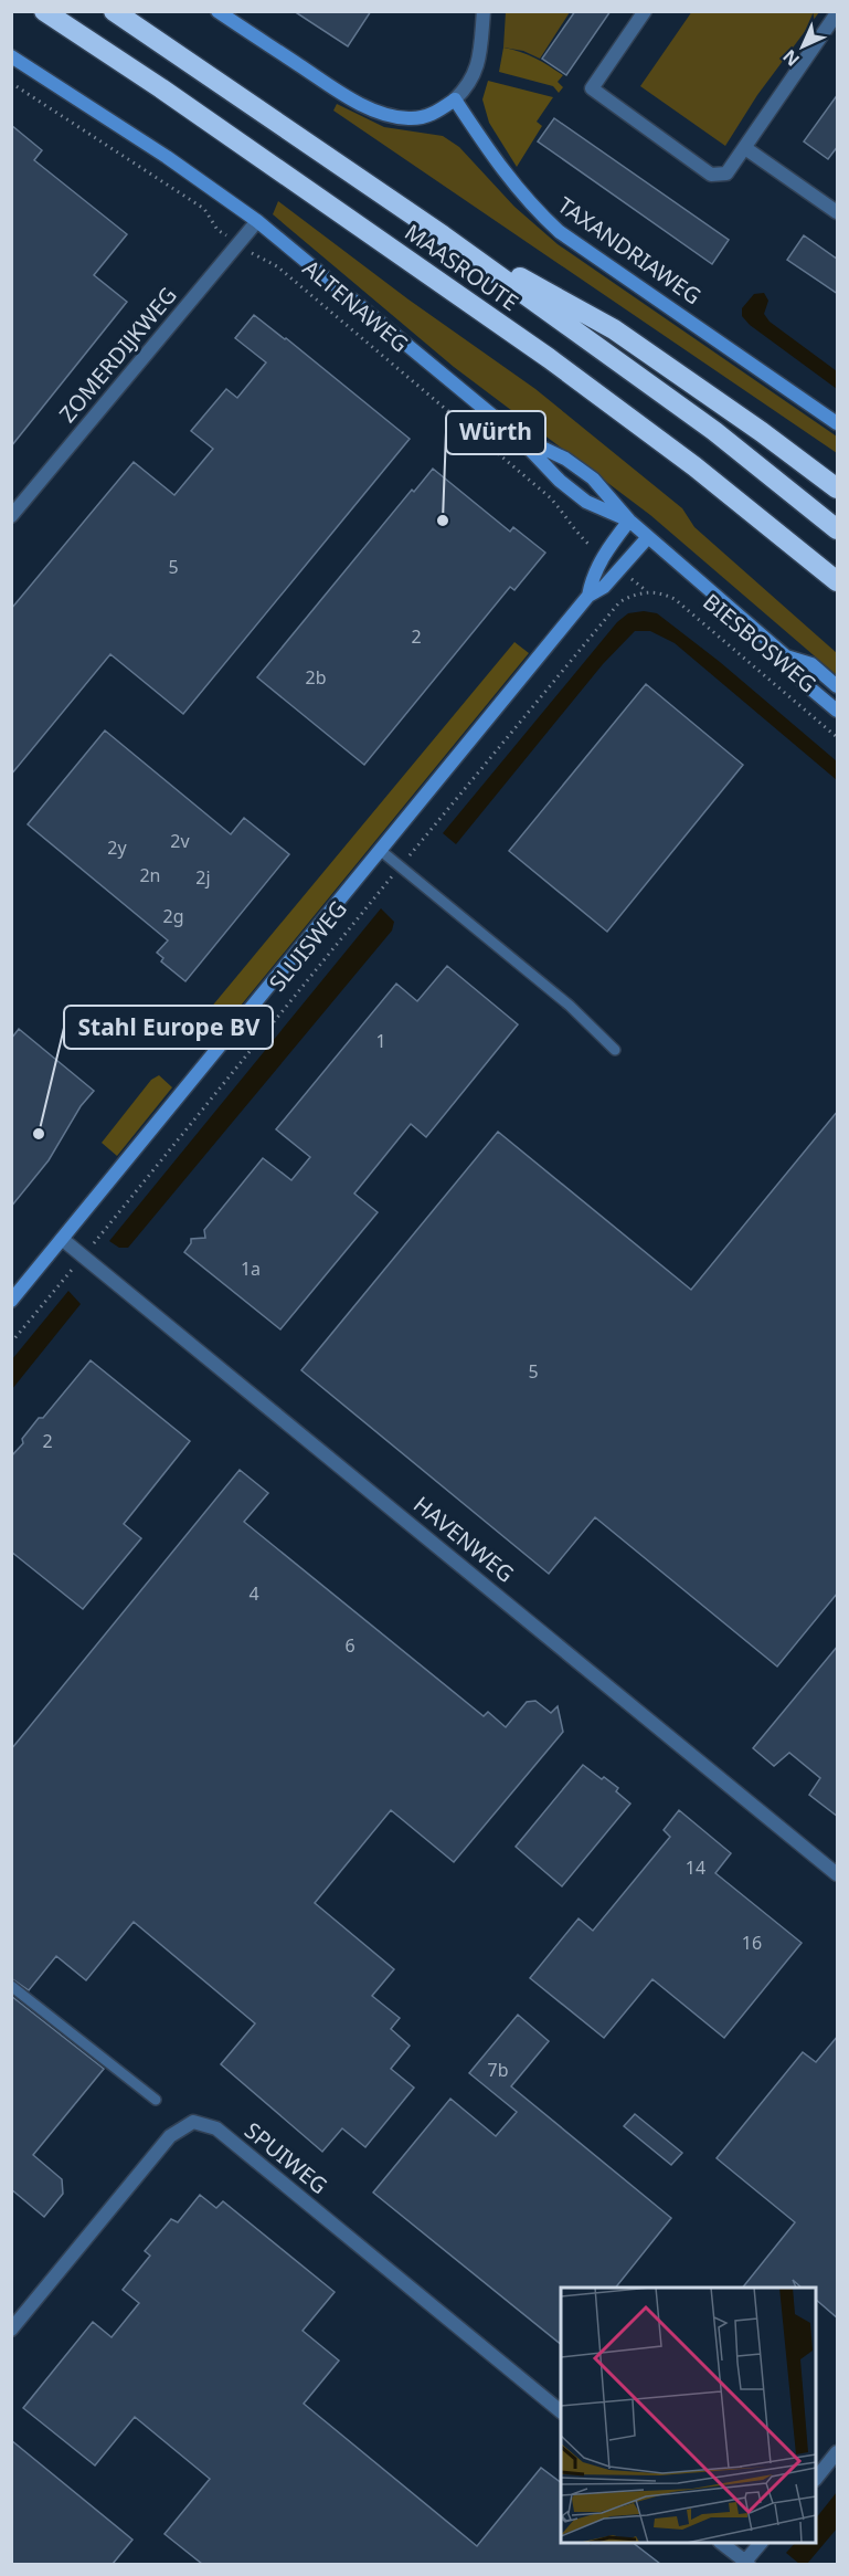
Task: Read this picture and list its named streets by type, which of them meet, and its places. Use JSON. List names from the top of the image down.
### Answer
{
  "streets": {
    "highway": ["MAASROUTE"],
    "main road": [
      "TAXANDRIAWEG",
      "ALTENAWEG",
      "BIESBOSWEG",
      "SLUISWEG"
    ],
    "street": ["ZOMERDIJKWEG", "HAVENWEG", "SPUIWEG"]
  },
  "crossings": [
    ["ALTENAWEG", "ZOMERDIJKWEG"],
    ["ALTENAWEG", "BIESBOSWEG"],
    ["ALTENAWEG", "SLUISWEG"],
    ["BIESBOSWEG", "SLUISWEG"],
    ["SLUISWEG", "HAVENWEG"]
  ],
  "places": ["Würth", "Stahl Europe BV"],
  "house_numbers": [
    "5",
    "2",
    "2b",
    "2v",
    "2y",
    "2n",
    "2j",
    "2g",
    "1",
    "1a",
    "5",
    "2",
    "4",
    "6",
    "14",
    "16",
    "7b"
  ],
  "north": "bottom left"
}
